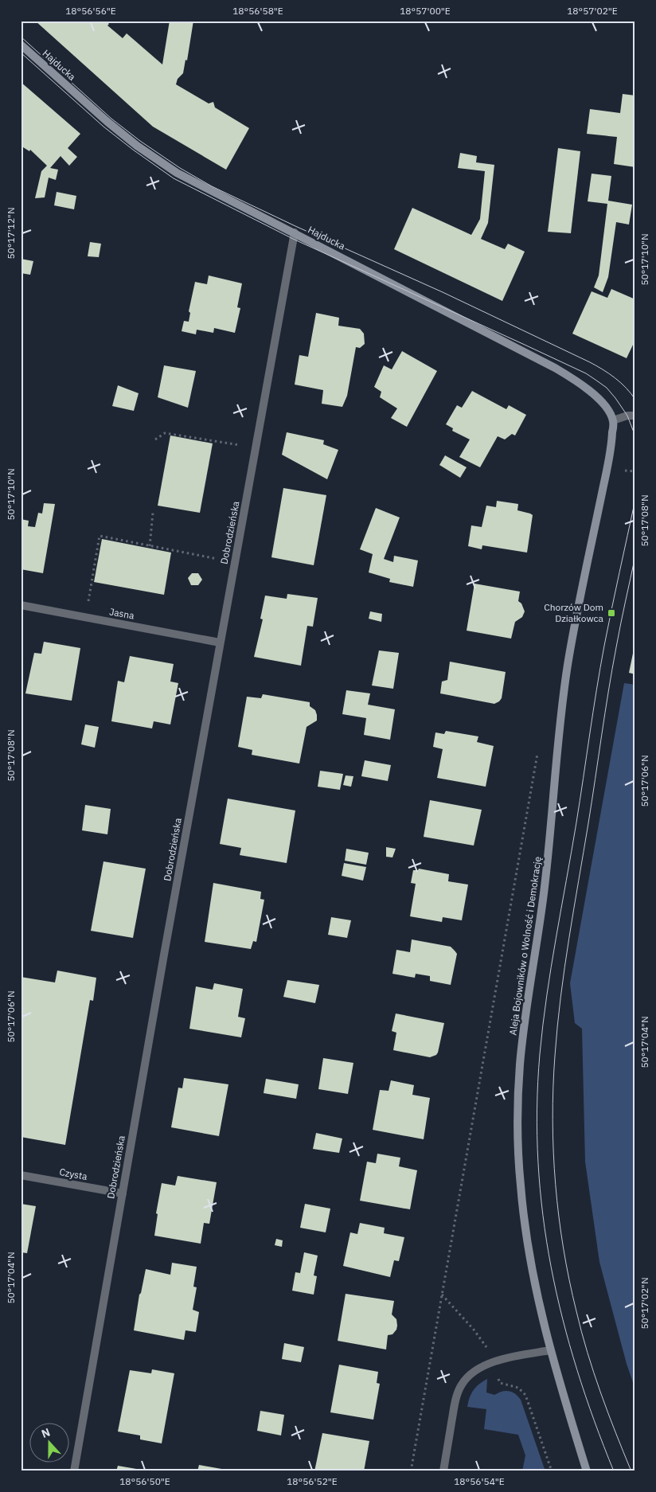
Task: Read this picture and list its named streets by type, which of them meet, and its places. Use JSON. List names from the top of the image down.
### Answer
{
  "streets": {
    "street": [
      "Hajducka",
      "Dobrodzieńska",
      "Jasna",
      "Aleja Bojowników o Wolność i Demokrację",
      "Czysta"
    ]
  },
  "crossings": [
    ["Hajducka", "Dobrodzieńska"],
    ["Hajducka", "Aleja Bojowników o Wolność i Demokrację"],
    ["Dobrodzieńska", "Jasna"],
    ["Dobrodzieńska", "Czysta"]
  ],
  "places": {
    "transit": ["Chorzów Dom Działkowca"]
  },
  "north": "top",
  "coordinates": [
    "18°56'56\"E",
    "18°56'58\"E",
    "18°57'00\"E",
    "18°57'02\"E",
    "50°17'12\"N",
    "50°17'10\"N",
    "50°17'08\"N",
    "50°17'06\"N",
    "50°17'04\"N",
    "50°17'02\"N",
    "18°56'50\"E",
    "18°56'52\"E",
    "18°56'54\"E"
  ]
}
